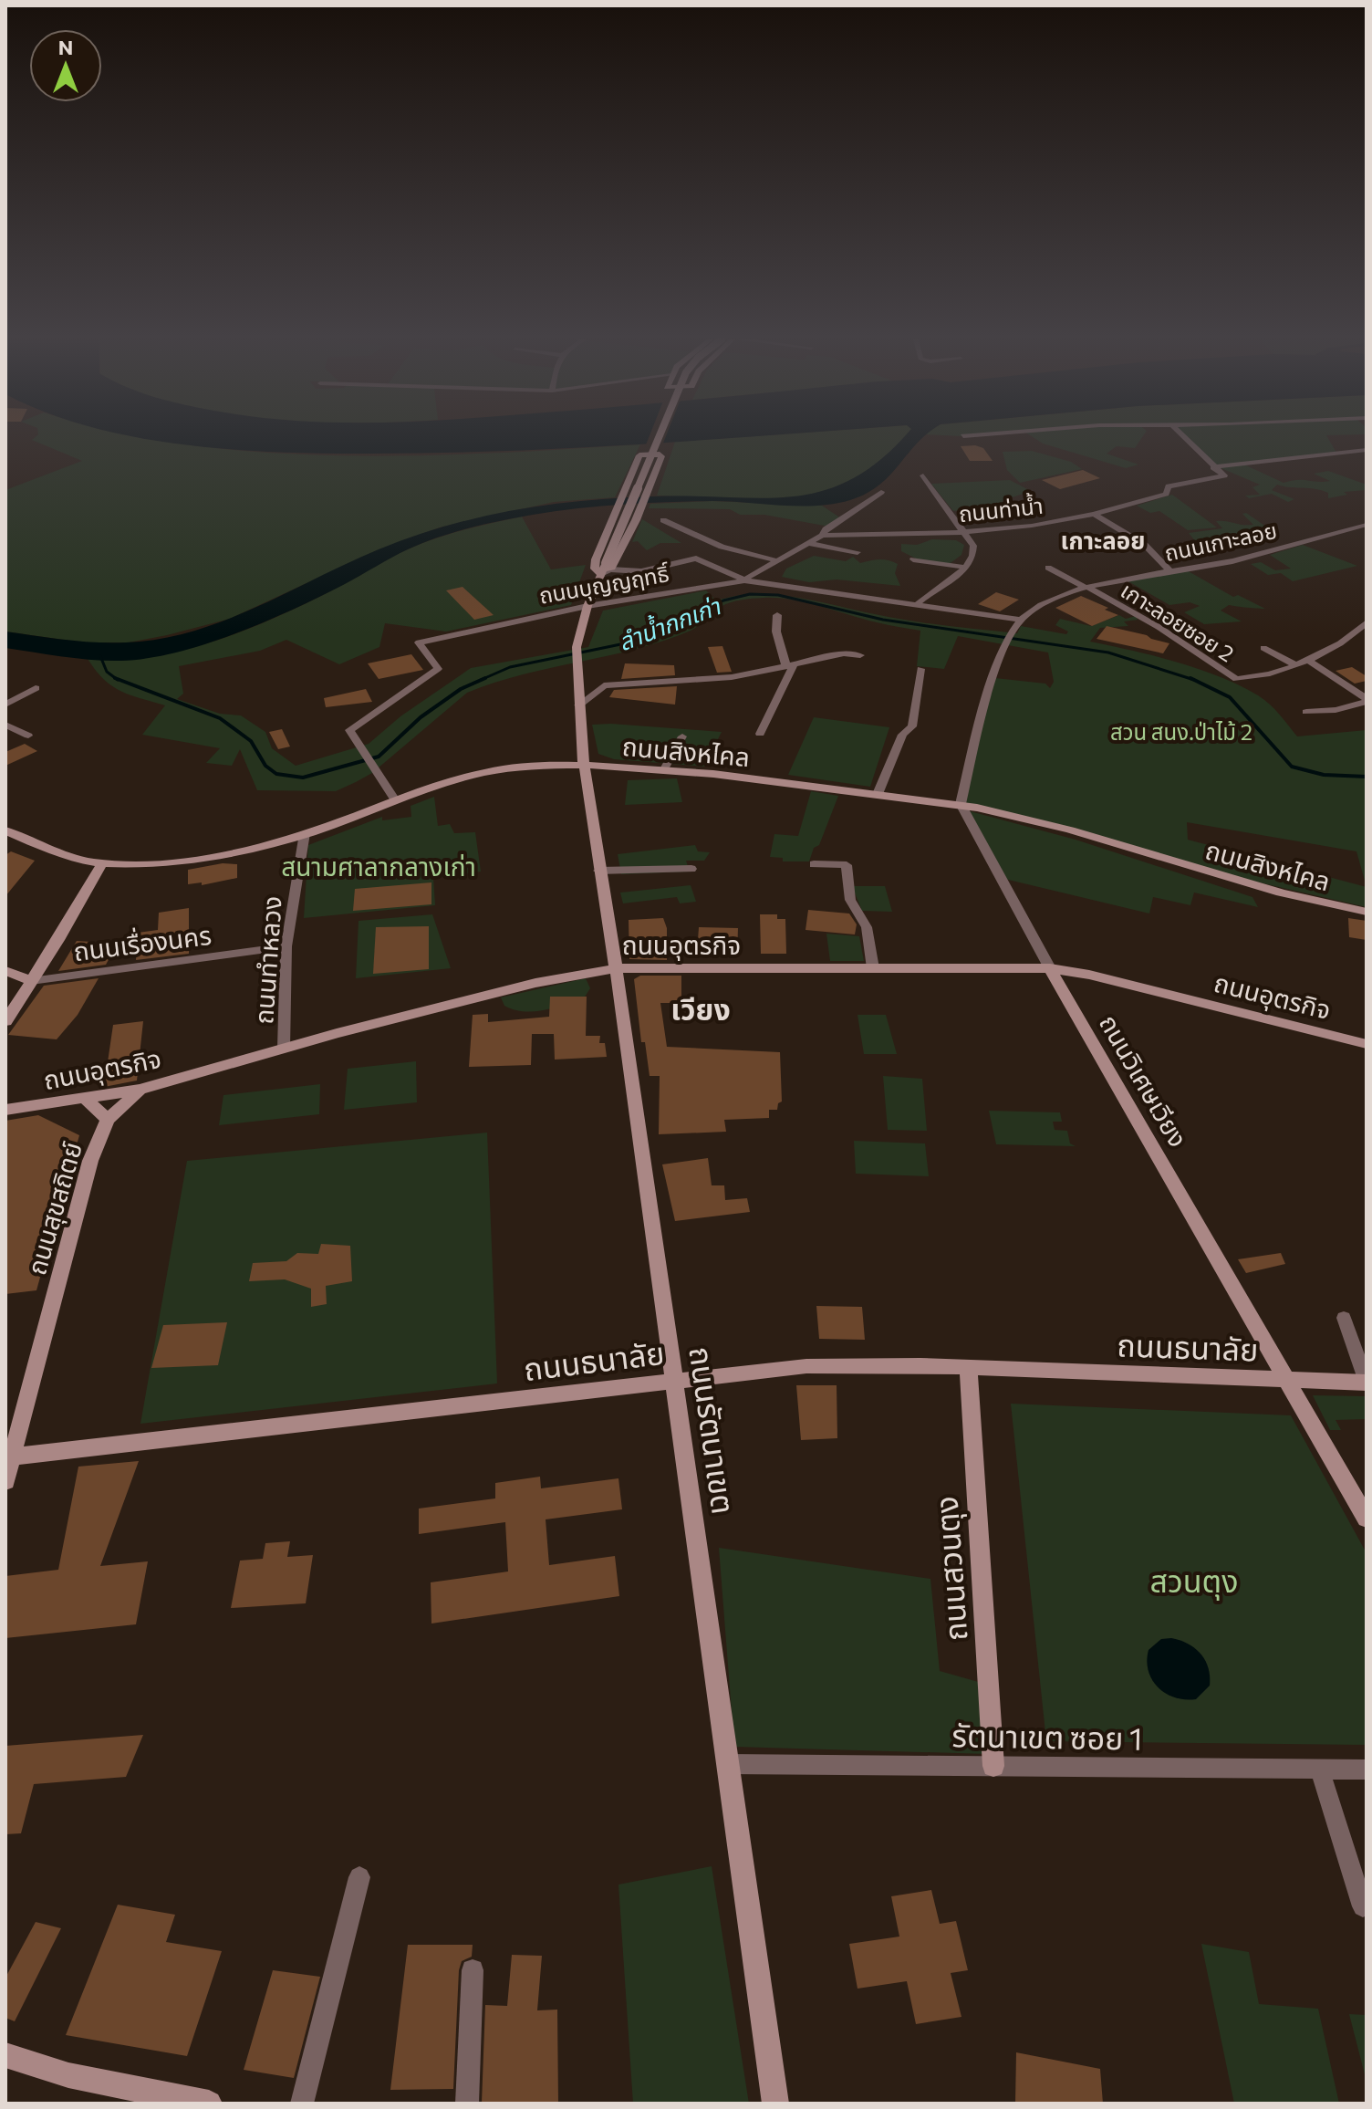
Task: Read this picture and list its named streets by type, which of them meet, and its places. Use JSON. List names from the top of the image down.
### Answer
{
  "streets": {
    "main road": [
      "ถนนสิงหไคล",
      "ถนนเรื่องนคร",
      "ถนนอุตรกิจ",
      "ถนนวิเศษเวียง",
      "ถนนสุขสถิตย์",
      "ถนนธนาลัย",
      "ถนนรัตนาเขต",
      "ถนนสวนตุง"
    ],
    "street": [
      "ถนนท่าน้ำ",
      "ถนนเกาะลอย",
      "ถนนบุญญฤทธิ์",
      "เกาะลอยซอย 2",
      "ถนนทำหลวง",
      "รัตนาเขต ซอย 1"
    ]
  },
  "crossings": [
    ["ถนนเกาะลอย", "ถนนบุญญฤทธิ์"],
    ["ถนนเกาะลอย", "เกาะลอยซอย 2"],
    ["ถนนเกาะลอย", "ถนนสิงหไคล"],
    ["ถนนเกาะลอย", "ถนนวิเศษเวียง"],
    ["ถนนบุญญฤทธิ์", "ถนนสิงหไคล"],
    ["ถนนบุญญฤทธิ์", "ถนนรัตนาเขต"],
    ["ถนนสิงหไคล", "ถนนทำหลวง"],
    ["ถนนสิงหไคล", "ถนนวิเศษเวียง"],
    ["ถนนสิงหไคล", "ถนนรัตนาเขต"],
    ["ถนนเรื่องนคร", "ถนนทำหลวง"],
    ["ถนนอุตรกิจ", "ถนนทำหลวง"],
    ["ถนนอุตรกิจ", "ถนนวิเศษเวียง"],
    ["ถนนอุตรกิจ", "ถนนสุขสถิตย์"],
    ["ถนนอุตรกิจ", "ถนนรัตนาเขต"],
    ["ถนนวิเศษเวียง", "ถนนธนาลัย"],
    ["ถนนสุขสถิตย์", "ถนนธนาลัย"],
    ["ถนนธนาลัย", "ถนนรัตนาเขต"],
    ["ถนนธนาลัย", "ถนนสวนตุง"],
    ["ถนนรัตนาเขต", "รัตนาเขต ซอย 1"],
    ["ถนนสวนตุง", "รัตนาเขต ซอย 1"]
  ],
  "districts": ["เกาะลอย", "เวียง"],
  "water": ["ลำน้ำกกเก่า"],
  "parks": ["สวน สนง.ป่าไม้ 2", "สนามศาลากลางเก่า", "สวนตุง"],
  "north": "top"
}
